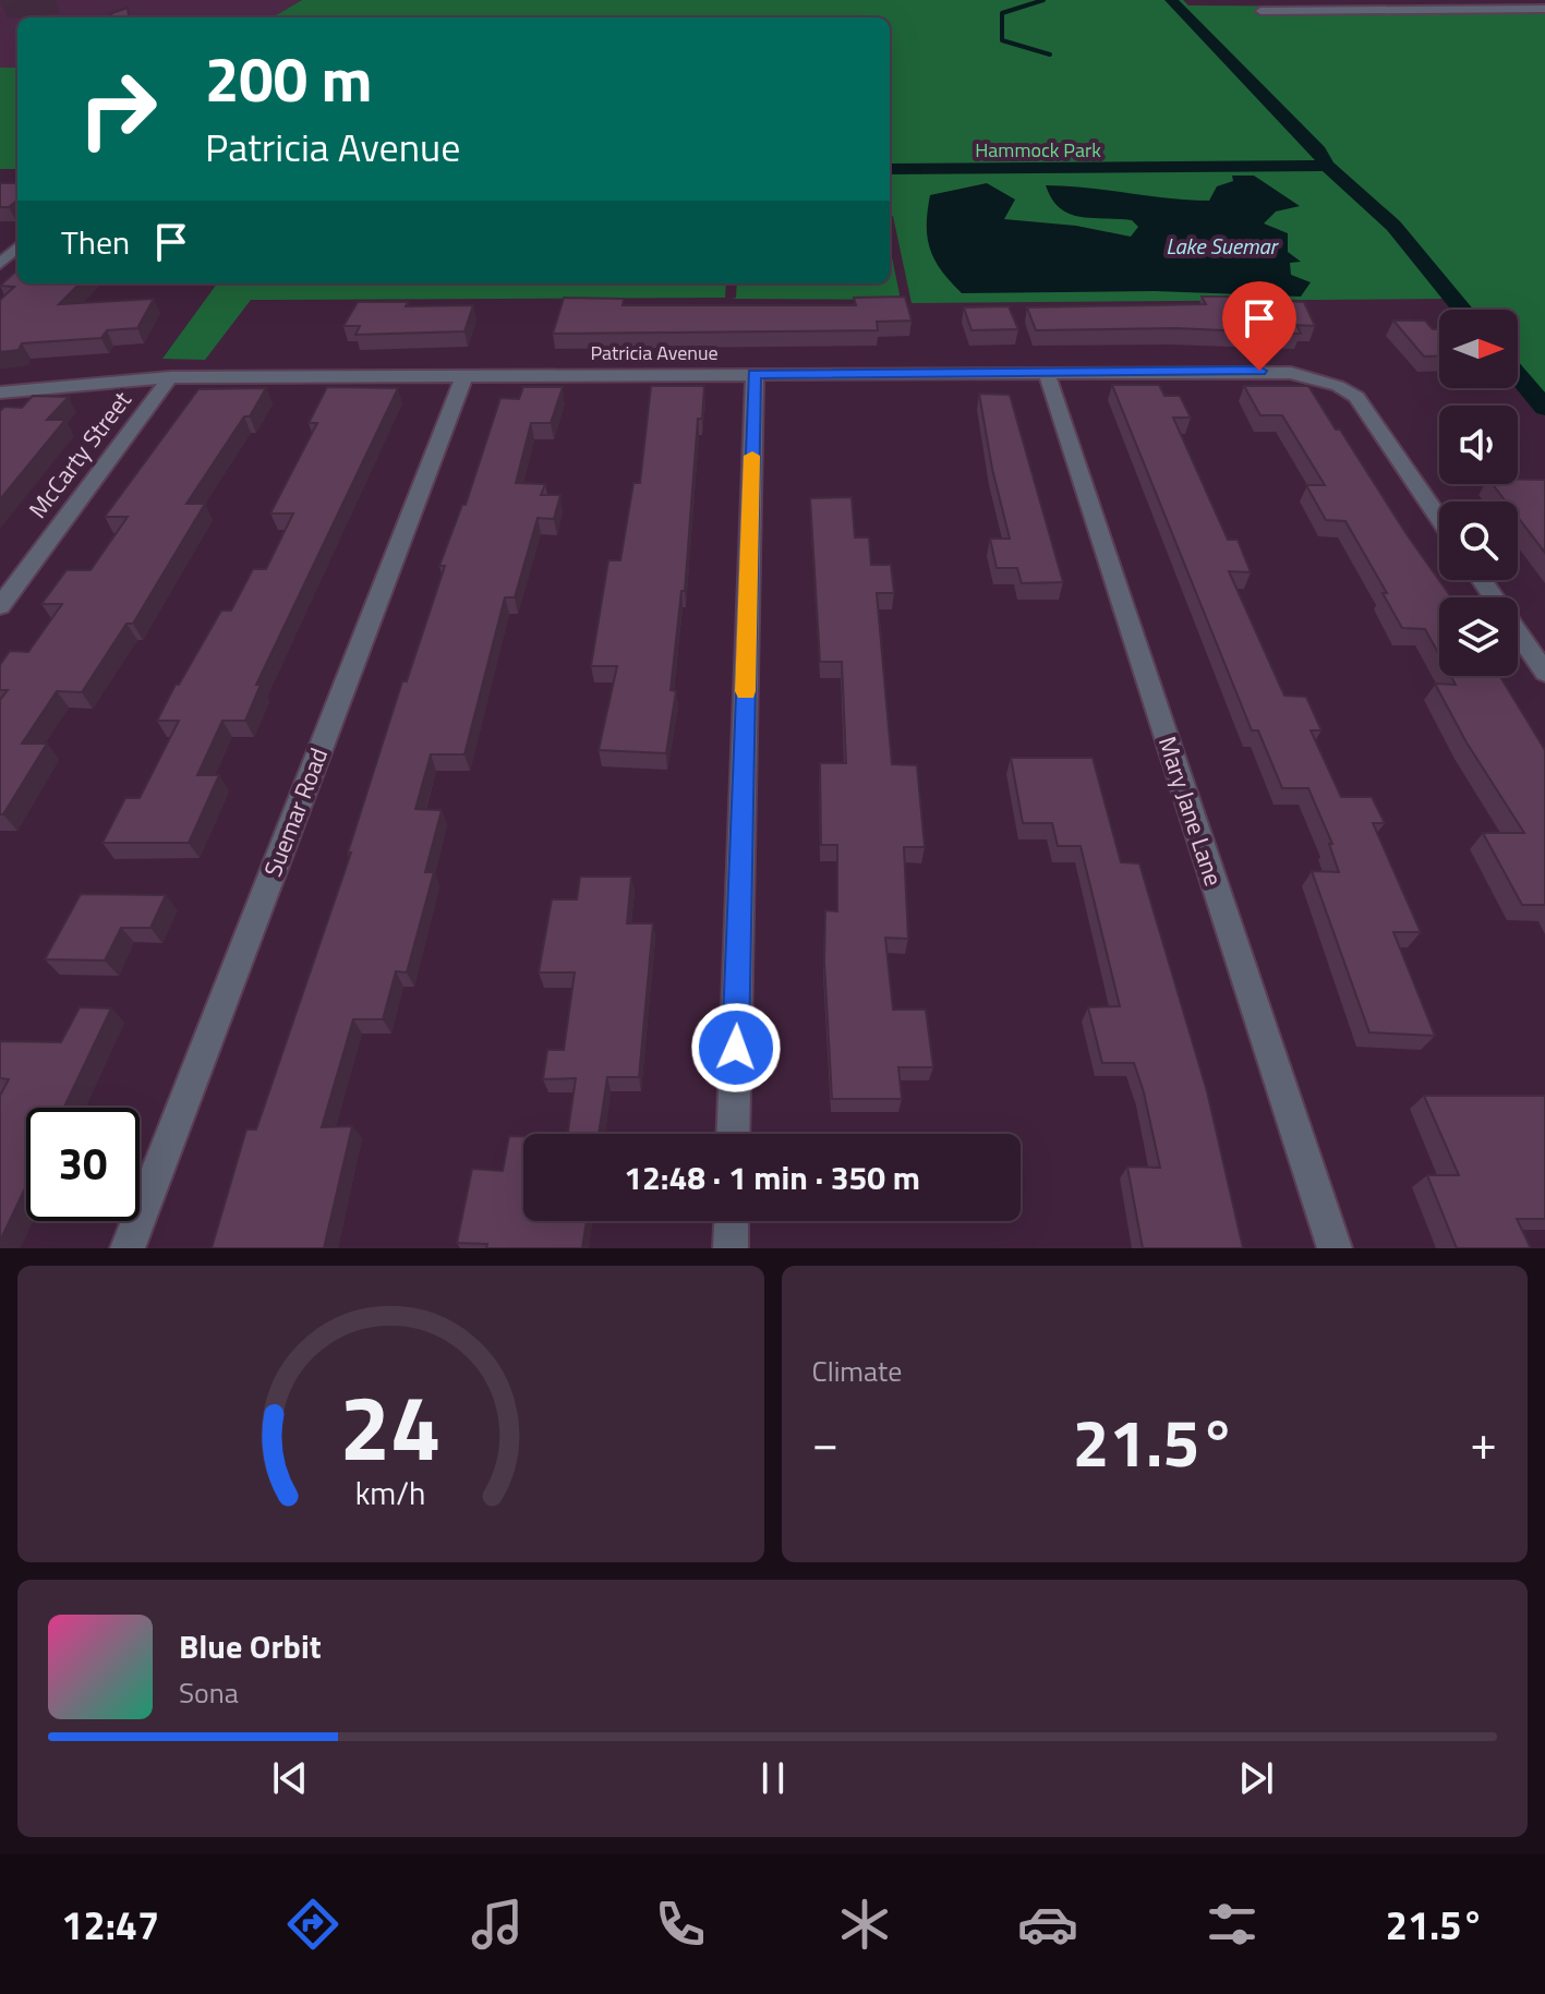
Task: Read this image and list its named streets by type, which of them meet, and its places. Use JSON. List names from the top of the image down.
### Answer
{
  "streets": {
    "street": [
      "Patricia Avenue",
      "McCarty Street",
      "Mary Jane Lane",
      "Suemar Road"
    ]
  },
  "crossings": [
    ["Patricia Avenue", "McCarty Street"],
    ["Patricia Avenue", "Mary Jane Lane"],
    ["Patricia Avenue", "Suemar Road"]
  ],
  "water": ["Lake Suemar"],
  "parks": ["Hammock Park"],
  "north": "right",
  "page": {
    "turn": ["200 m", "Patricia Avenue"],
    "then": "Then",
    "limit": "30",
    "trip": "12:48 · 1 min · 350 m",
    "tile": "Climate",
    "heat": ["−", "21.5°", "+"],
    "song": ["Blue Orbit", "Sona"],
    "tabs": ["12:47", "21.5°"],
    "gauge": ["24", "km/h"]
  }
}
